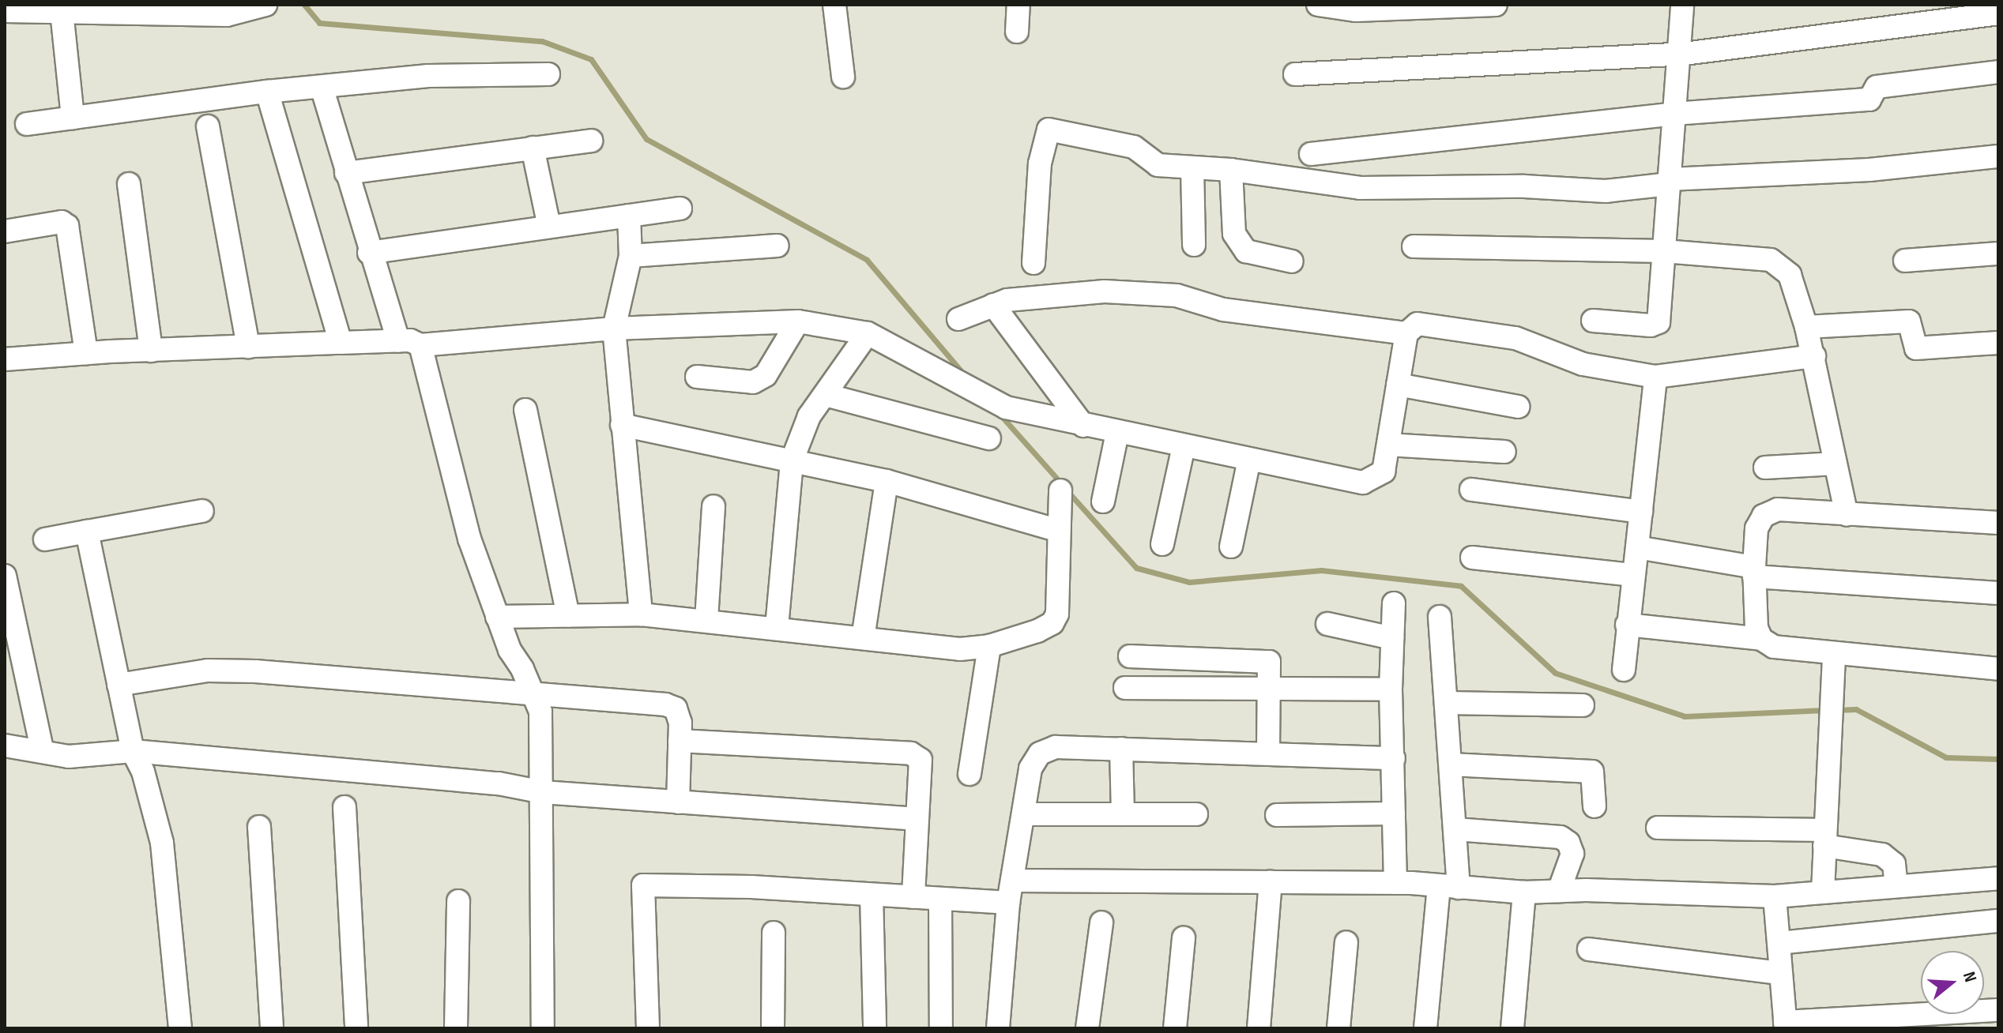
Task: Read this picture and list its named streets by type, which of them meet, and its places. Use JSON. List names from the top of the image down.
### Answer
{
  "north": "right"
}
